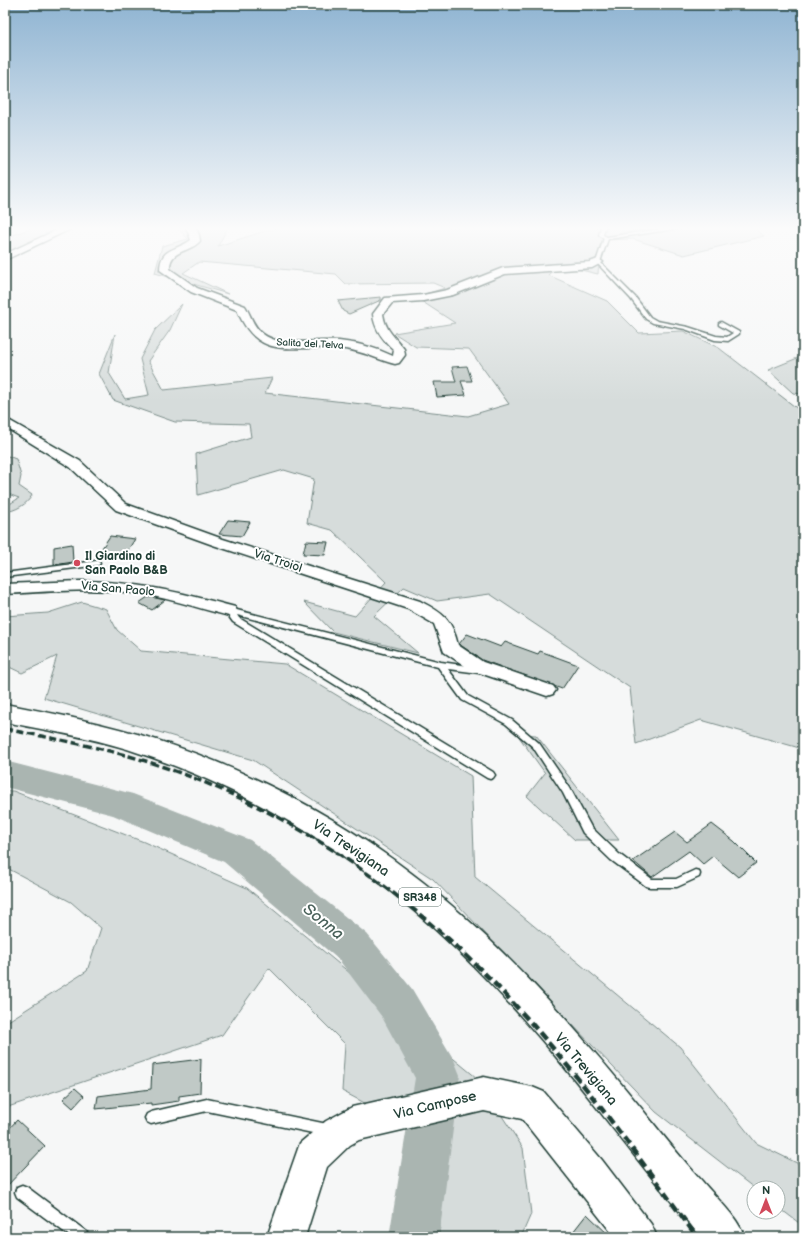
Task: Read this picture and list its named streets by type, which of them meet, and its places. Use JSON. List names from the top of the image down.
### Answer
{
  "streets": {
    "main road": ["Via Trevigiana", "SR348", "Via Campose"],
    "street": ["Salita del Telva", "Via Troiol", "Via San Paolo"]
  },
  "water": ["Sonna"],
  "places": ["Il Giardino di San Paolo B&B"],
  "north": "top"
}
